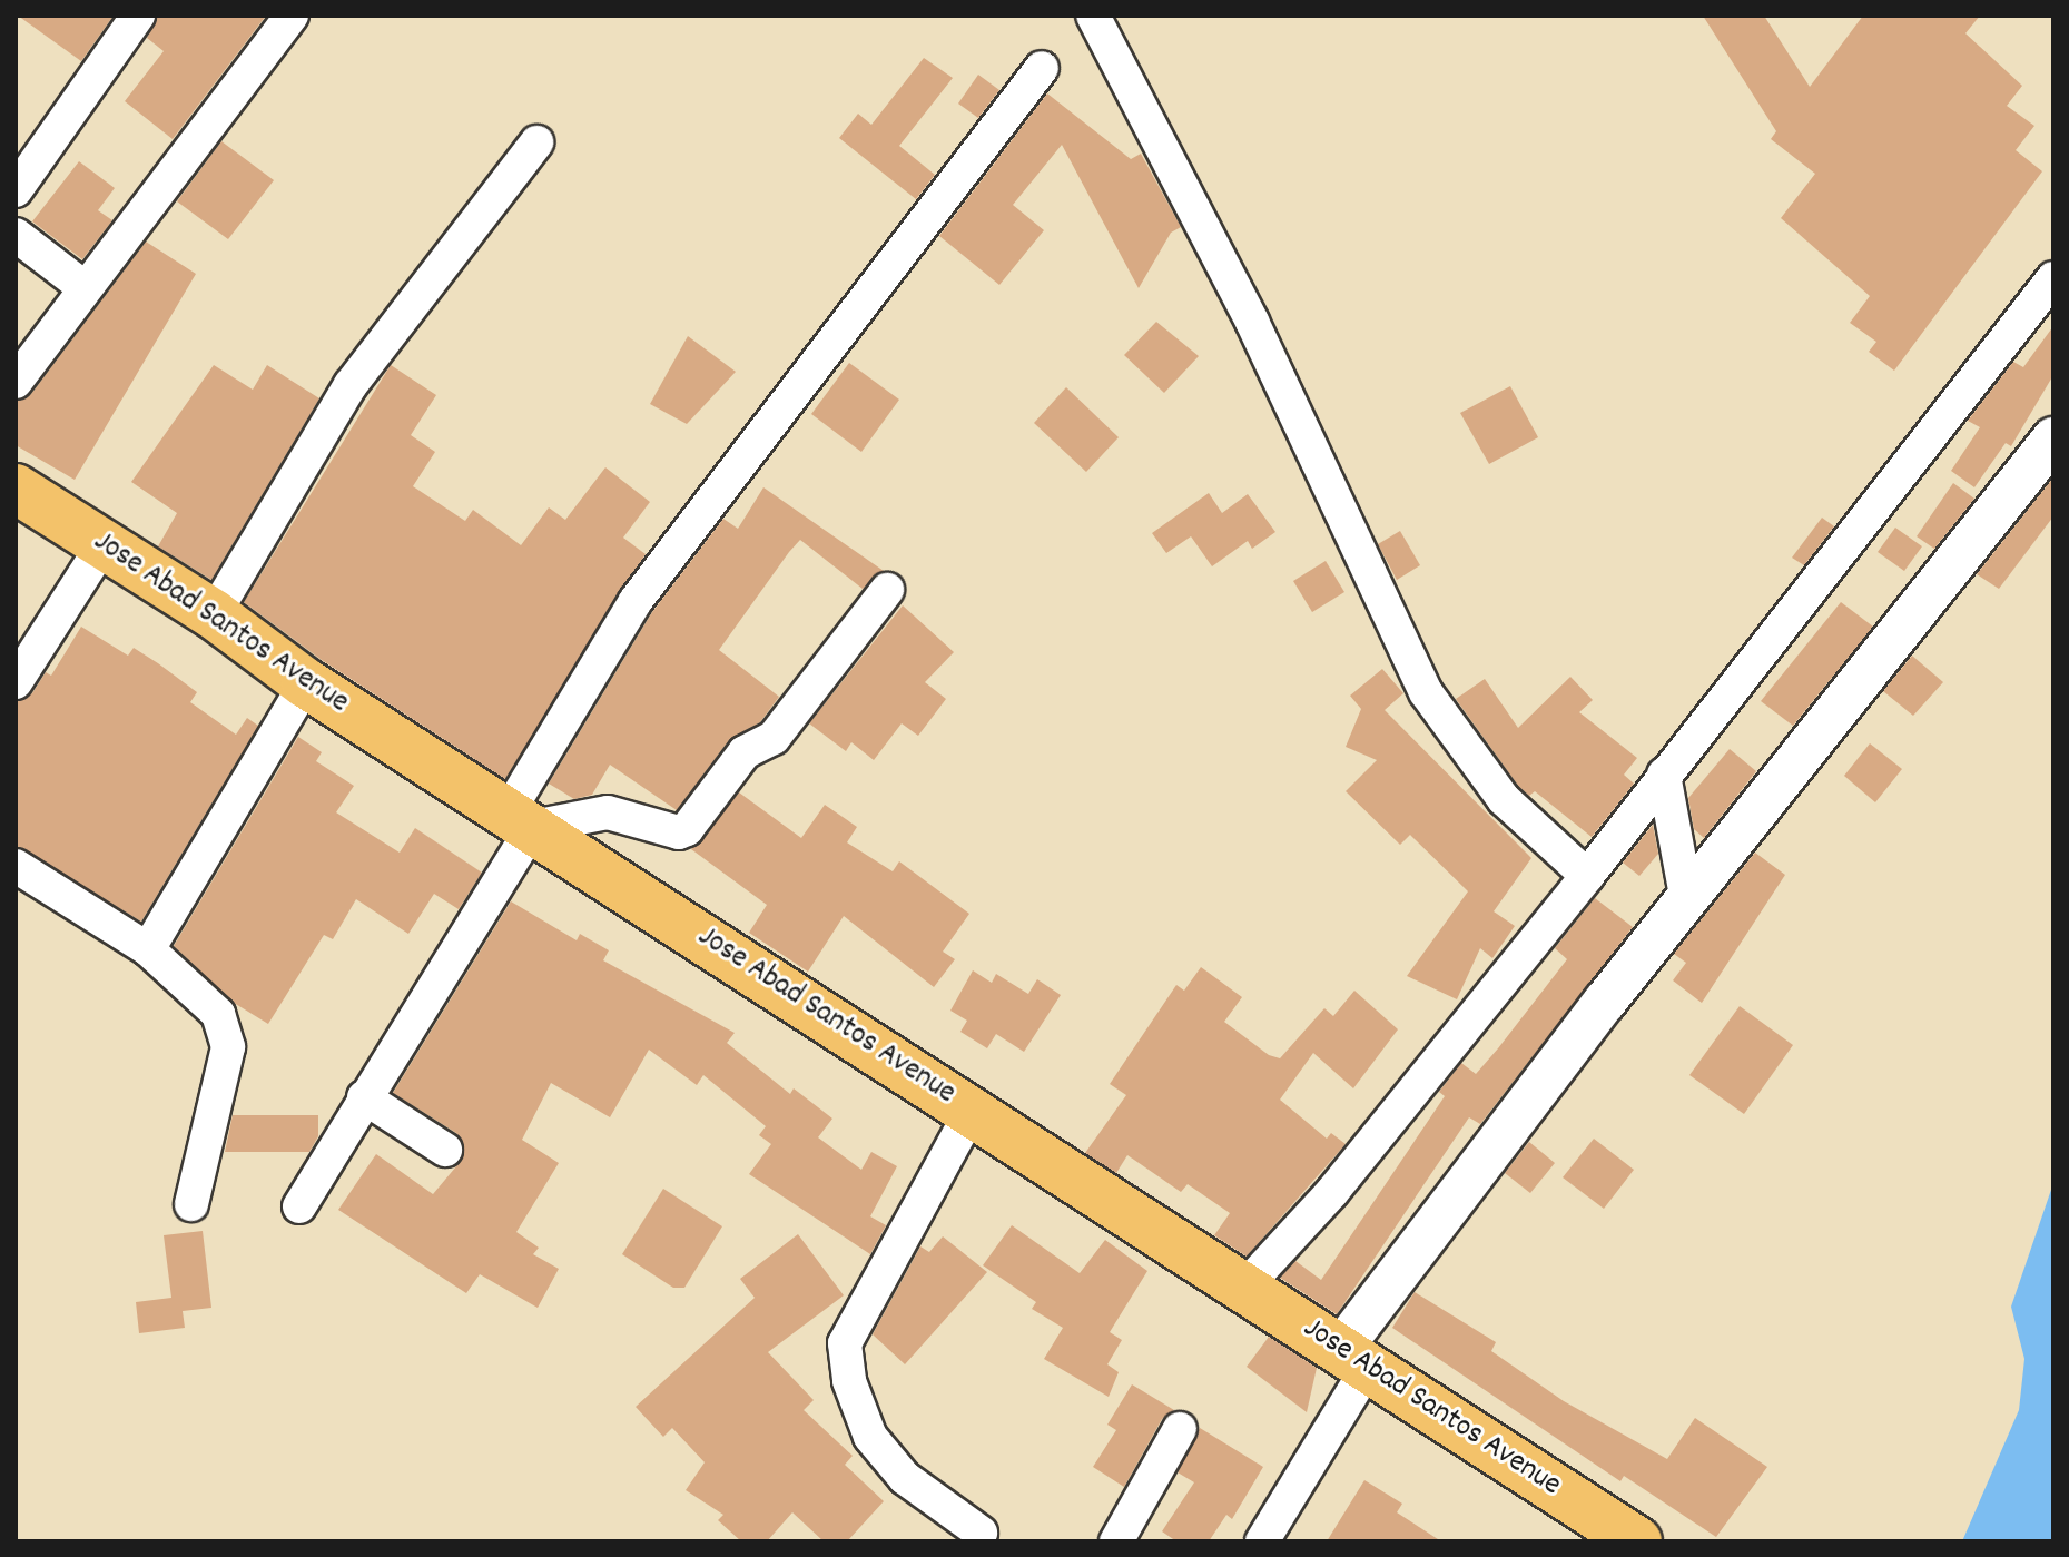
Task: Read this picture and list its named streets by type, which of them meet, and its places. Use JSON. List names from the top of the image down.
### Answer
{
  "streets": {
    "highway": ["Jose Abad Santos Avenue"]
  }
}
